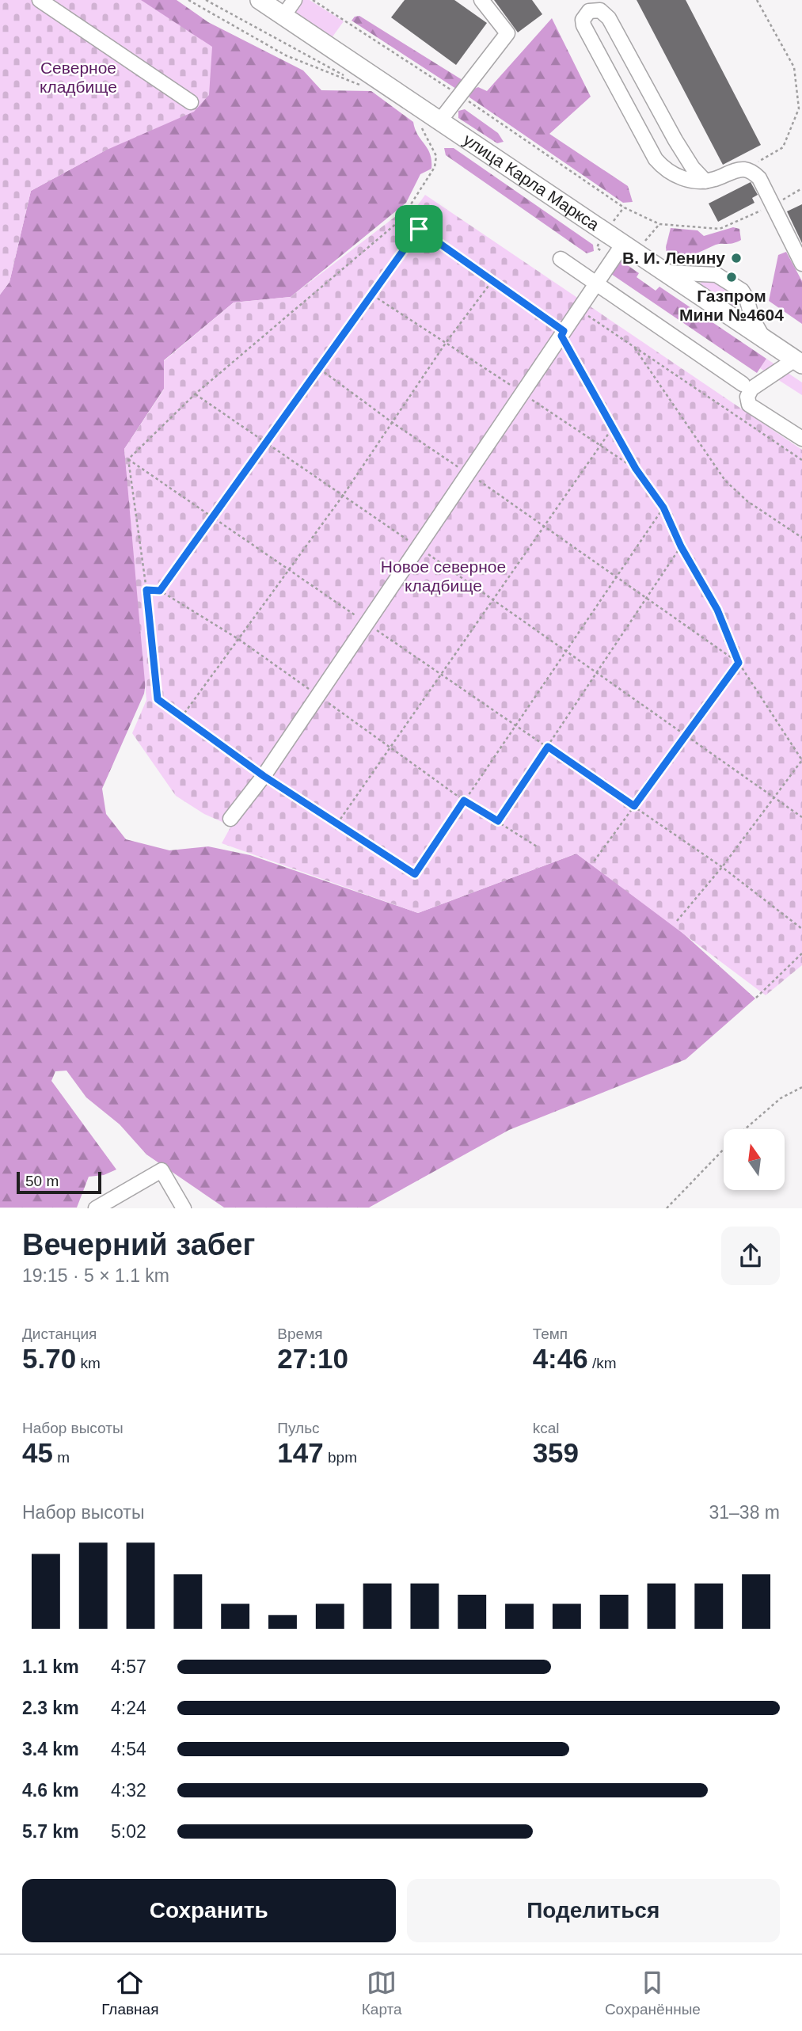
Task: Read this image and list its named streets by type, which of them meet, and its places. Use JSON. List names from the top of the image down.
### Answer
{
  "streets": {
    "main road": ["улица Карла Маркса"]
  },
  "parks": ["Северное кладбище", "Новое северное кладбище"],
  "places": ["В. И. Ленину", "Газпром Мини №4604"],
  "scale_bar": "50 m",
  "north": "top",
  "page": {
    "scale": "50 m",
    "heading": ["Вечерний забег", "19:15 · 5 × 1.1 km"],
    "stats": [
      ["Дистанция", "5.70 km"],
      ["Время", "27:10"],
      ["Темп", "4:46 /km"],
      ["Набор высоты", "45 m"],
      ["Пульс", "147 bpm"],
      ["kcal", "359"]
    ],
    "chart": ["Набор высоты", "31–38 m"],
    "list": [
      {
        "name": "1.1 km",
        "note": "4:57"
      },
      {
        "name": "2.3 km",
        "note": "4:24"
      },
      {
        "name": "3.4 km",
        "note": "4:54"
      },
      {
        "name": "4.6 km",
        "note": "4:32"
      },
      {
        "name": "5.7 km",
        "note": "5:02"
      }
    ],
    "buttons": ["Сохранить", "Поделиться"],
    "tabs": ["Главная", "Карта", "Сохранённые"]
  }
}
